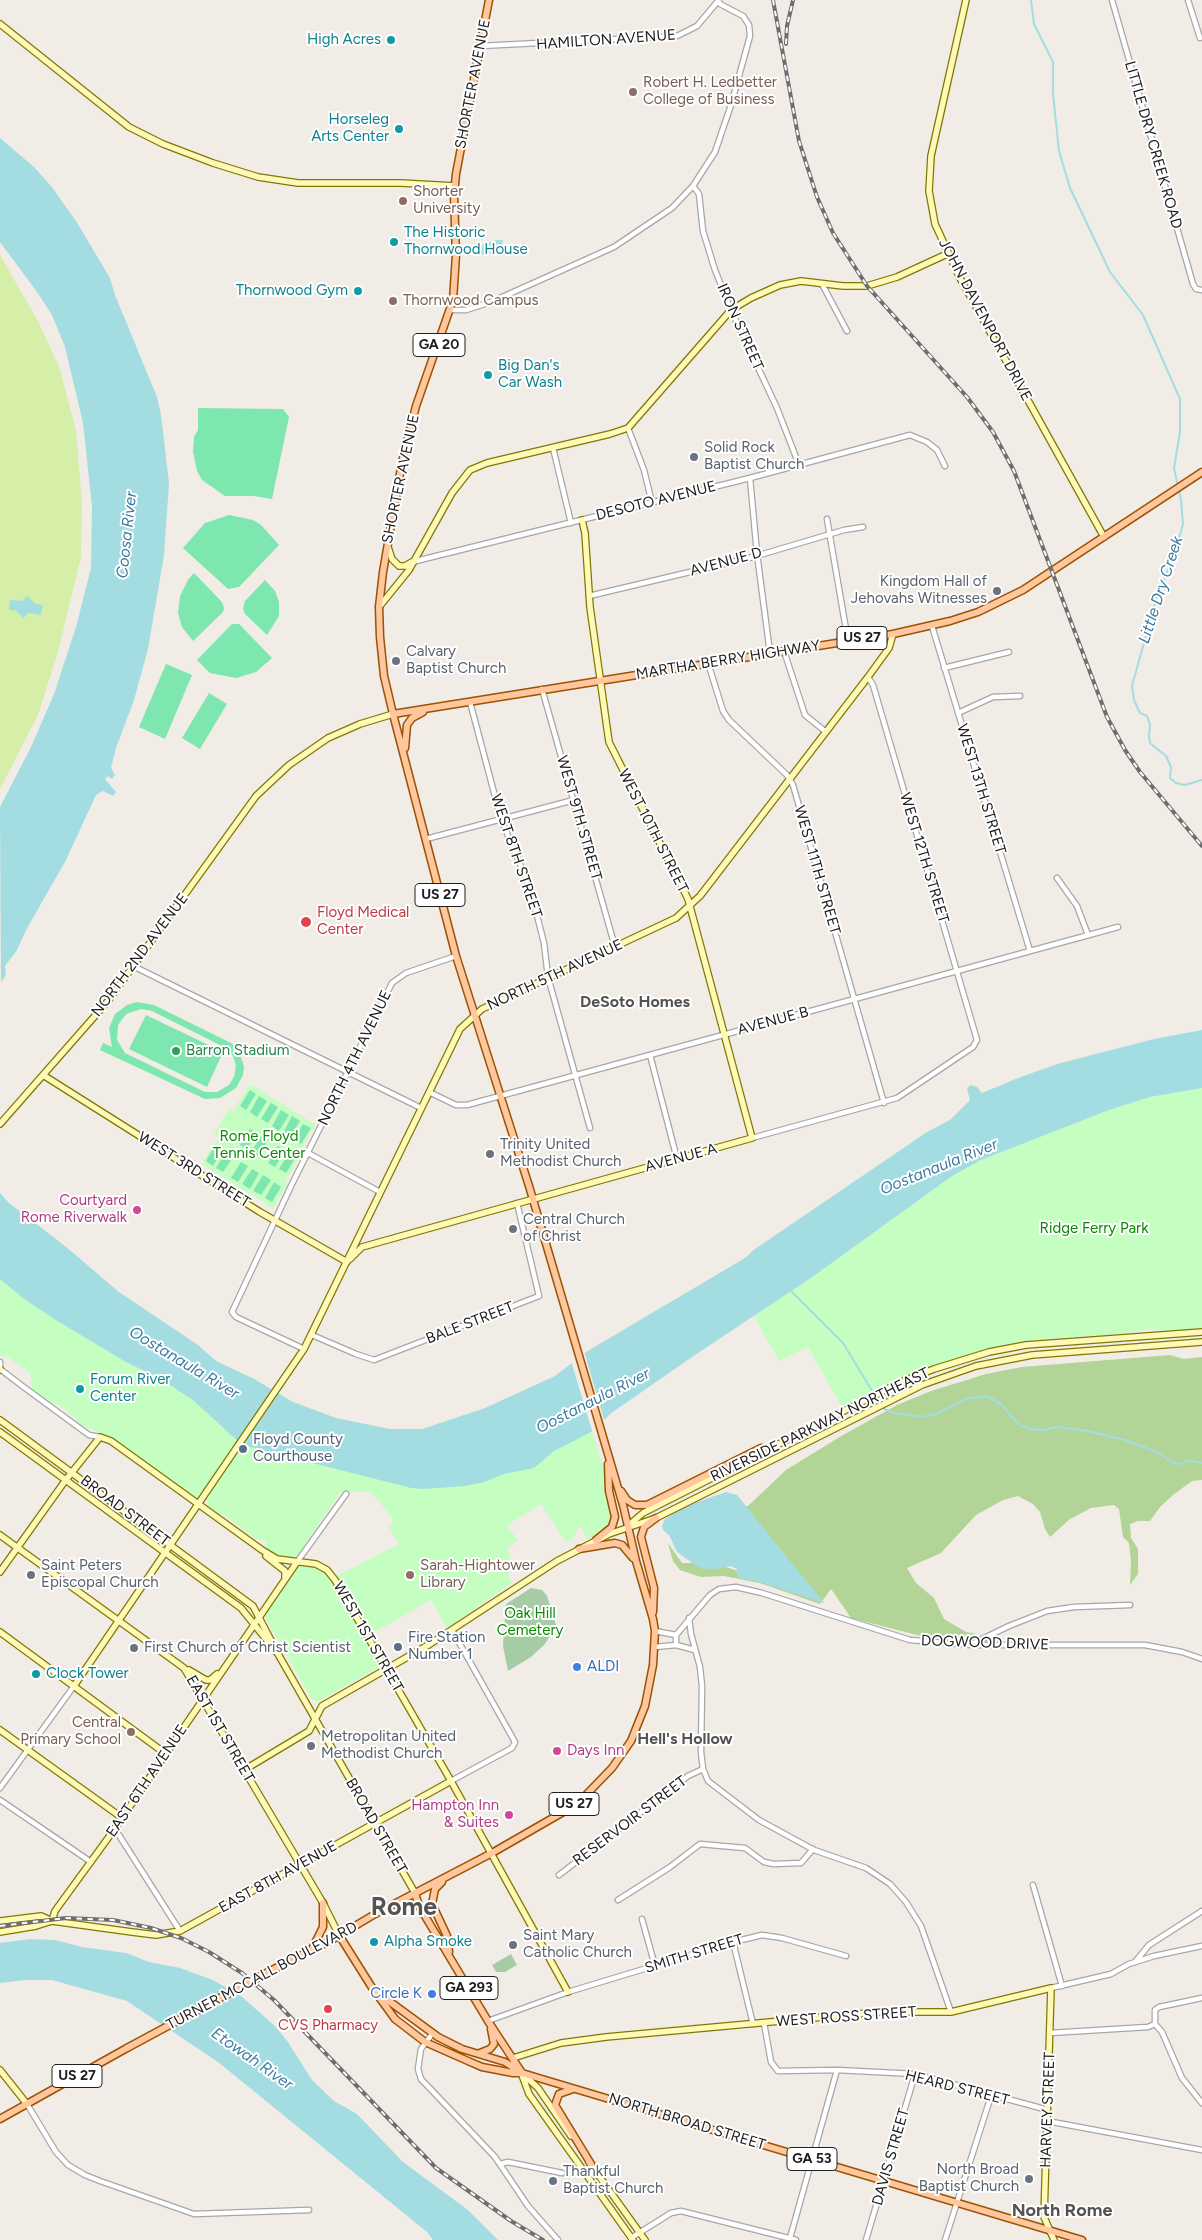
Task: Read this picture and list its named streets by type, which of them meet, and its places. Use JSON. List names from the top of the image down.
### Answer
{
  "streets": {
    "main road": [
      "SHORTER AVENUE",
      "GA 20",
      "US 27",
      "MARTHA BERRY HIGHWAY",
      "BROAD STREET",
      "TURNER MCCALL BOULEVARD",
      "GA 293",
      "NORTH BROAD STREET",
      "GA 53"
    ],
    "street": [
      "HAMILTON AVENUE",
      "LITTLE DRY CREEK ROAD",
      "JOHN DAVENPORT DRIVE",
      "IRON STREET",
      "DESOTO AVENUE",
      "AVENUE D",
      "WEST 13TH STREET",
      "WEST 9TH STREET",
      "WEST 10TH STREET",
      "WEST 8TH STREET",
      "WEST 12TH STREET",
      "WEST 11TH STREET",
      "NORTH 2ND AVENUE",
      "NORTH 5TH AVENUE",
      "AVENUE B",
      "NORTH 4TH AVENUE",
      "AVENUE A",
      "WEST 3RD STREET",
      "BALE STREET",
      "RIVERSIDE PARKWAY NORTHEAST",
      "WEST 1ST STREET",
      "DOGWOOD DRIVE",
      "EAST 1ST STREET",
      "EAST 6TH AVENUE",
      "RESERVOIR STREET",
      "EAST 8TH AVENUE",
      "SMITH STREET",
      "WEST ROSS STREET",
      "HEARD STREET",
      "HARVEY STREET",
      "DAVIS STREET"
    ]
  },
  "crossings": [
    ["HAMILTON AVENUE", "SHORTER AVENUE"],
    ["SHORTER AVENUE", "TURNER MCCALL BOULEVARD"],
    ["JOHN DAVENPORT DRIVE", "MARTHA BERRY HIGHWAY"],
    ["IRON STREET", "DESOTO AVENUE"],
    ["DESOTO AVENUE", "WEST 10TH STREET"],
    ["AVENUE D", "WEST 10TH STREET"],
    ["US 27", "MARTHA BERRY HIGHWAY"],
    ["US 27", "TURNER MCCALL BOULEVARD"],
    ["MARTHA BERRY HIGHWAY", "WEST 13TH STREET"],
    ["MARTHA BERRY HIGHWAY", "WEST 9TH STREET"],
    ["MARTHA BERRY HIGHWAY", "WEST 10TH STREET"],
    ["MARTHA BERRY HIGHWAY", "WEST 8TH STREET"],
    ["MARTHA BERRY HIGHWAY", "WEST 11TH STREET"],
    ["MARTHA BERRY HIGHWAY", "NORTH 2ND AVENUE"],
    ["MARTHA BERRY HIGHWAY", "NORTH 5TH AVENUE"],
    ["MARTHA BERRY HIGHWAY", "TURNER MCCALL BOULEVARD"],
    ["WEST 13TH STREET", "AVENUE B"],
    ["WEST 9TH STREET", "NORTH 5TH AVENUE"],
    ["WEST 10TH STREET", "NORTH 5TH AVENUE"],
    ["WEST 10TH STREET", "AVENUE B"],
    ["WEST 10TH STREET", "AVENUE A"],
    ["WEST 8TH STREET", "NORTH 5TH AVENUE"],
    ["WEST 8TH STREET", "AVENUE B"],
    ["WEST 12TH STREET", "NORTH 5TH AVENUE"],
    ["WEST 12TH STREET", "AVENUE B"],
    ["WEST 12TH STREET", "AVENUE A"],
    ["WEST 11TH STREET", "NORTH 5TH AVENUE"],
    ["WEST 11TH STREET", "AVENUE B"],
    ["WEST 11TH STREET", "AVENUE A"],
    ["NORTH 2ND AVENUE", "WEST 3RD STREET"],
    ["NORTH 2ND AVENUE", "TURNER MCCALL BOULEVARD"],
    ["NORTH 5TH AVENUE", "AVENUE B"],
    ["NORTH 5TH AVENUE", "NORTH 4TH AVENUE"],
    ["NORTH 5TH AVENUE", "AVENUE A"],
    ["NORTH 5TH AVENUE", "WEST 3RD STREET"],
    ["NORTH 5TH AVENUE", "BALE STREET"],
    ["NORTH 5TH AVENUE", "BROAD STREET"],
    ["NORTH 5TH AVENUE", "WEST 1ST STREET"],
    ["NORTH 5TH AVENUE", "EAST 1ST STREET"],
    ["NORTH 5TH AVENUE", "TURNER MCCALL BOULEVARD"],
    ["AVENUE B", "TURNER MCCALL BOULEVARD"],
    ["NORTH 4TH AVENUE", "WEST 3RD STREET"],
    ["NORTH 4TH AVENUE", "TURNER MCCALL BOULEVARD"],
    ["AVENUE A", "WEST 3RD STREET"],
    ["AVENUE A", "BALE STREET"],
    ["AVENUE A", "TURNER MCCALL BOULEVARD"],
    ["RIVERSIDE PARKWAY NORTHEAST", "BROAD STREET"],
    ["RIVERSIDE PARKWAY NORTHEAST", "WEST 1ST STREET"],
    ["RIVERSIDE PARKWAY NORTHEAST", "EAST 1ST STREET"],
    ["RIVERSIDE PARKWAY NORTHEAST", "TURNER MCCALL BOULEVARD"],
    ["BROAD STREET", "EAST 6TH AVENUE"],
    ["BROAD STREET", "EAST 8TH AVENUE"],
    ["BROAD STREET", "SMITH STREET"],
    ["BROAD STREET", "TURNER MCCALL BOULEVARD"],
    ["BROAD STREET", "GA 293"],
    ["BROAD STREET", "WEST ROSS STREET"],
    ["BROAD STREET", "NORTH BROAD STREET"],
    ["BROAD STREET", "GA 53"],
    ["WEST 1ST STREET", "EAST 6TH AVENUE"],
    ["WEST 1ST STREET", "EAST 8TH AVENUE"],
    ["WEST 1ST STREET", "SMITH STREET"],
    ["WEST 1ST STREET", "TURNER MCCALL BOULEVARD"],
    ["DOGWOOD DRIVE", "RESERVOIR STREET"],
    ["EAST 1ST STREET", "EAST 6TH AVENUE"],
    ["EAST 1ST STREET", "EAST 8TH AVENUE"],
    ["EAST 1ST STREET", "TURNER MCCALL BOULEVARD"],
    ["EAST 1ST STREET", "GA 53"],
    ["EAST 6TH AVENUE", "EAST 8TH AVENUE"],
    ["RESERVOIR STREET", "WEST ROSS STREET"],
    ["TURNER MCCALL BOULEVARD", "GA 53"],
    ["GA 293", "NORTH BROAD STREET"],
    ["GA 293", "GA 53"],
    ["WEST ROSS STREET", "HEARD STREET"],
    ["WEST ROSS STREET", "HARVEY STREET"],
    ["HEARD STREET", "HARVEY STREET"],
    ["HEARD STREET", "DAVIS STREET"],
    ["HARVEY STREET", "NORTH BROAD STREET"],
    ["NORTH BROAD STREET", "DAVIS STREET"],
    ["NORTH BROAD STREET", "GA 53"]
  ],
  "districts": [
    "DeSoto Homes",
    "Hell's Hollow",
    "Rome",
    "North Rome"
  ],
  "water": [
    "Coosa River",
    "Little Dry Creek",
    "Oostanaula River",
    "Etowah River"
  ],
  "parks": ["Rome Floyd Tennis Center", "Ridge Ferry Park", "Oak Hill Cemetery"],
  "places": [
    "High Acres",
    "Robert H. Ledbetter College of Business",
    "Horseleg Arts Center",
    "Shorter University",
    "The Historic Thornwood House",
    "Thornwood Gym",
    "Thornwood Campus",
    "Big Dan's Car Wash",
    "Solid Rock Baptist Church",
    "Kingdom Hall of Jehovahs Witnesses",
    "Calvary Baptist Church",
    "Floyd Medical Center",
    "Barron Stadium",
    "Trinity United Methodist Church",
    "Courtyard Rome Riverwalk",
    "Central Church of Christ",
    "Forum River Center",
    "Floyd County Courthouse",
    "Saint Peters Episcopal Church",
    "Sarah-Hightower Library",
    "Fire Station Number 1",
    "First Church of Christ Scientist",
    "ALDI",
    "Clock Tower",
    "Central Primary School",
    "Metropolitan United Methodist Church",
    "Days Inn",
    "Hampton Inn & Suites",
    "Alpha Smoke",
    "Saint Mary Catholic Church",
    "Circle K",
    "CVS Pharmacy",
    "North Broad Baptist Church",
    "Thankful Baptist Church"
  ]
}
